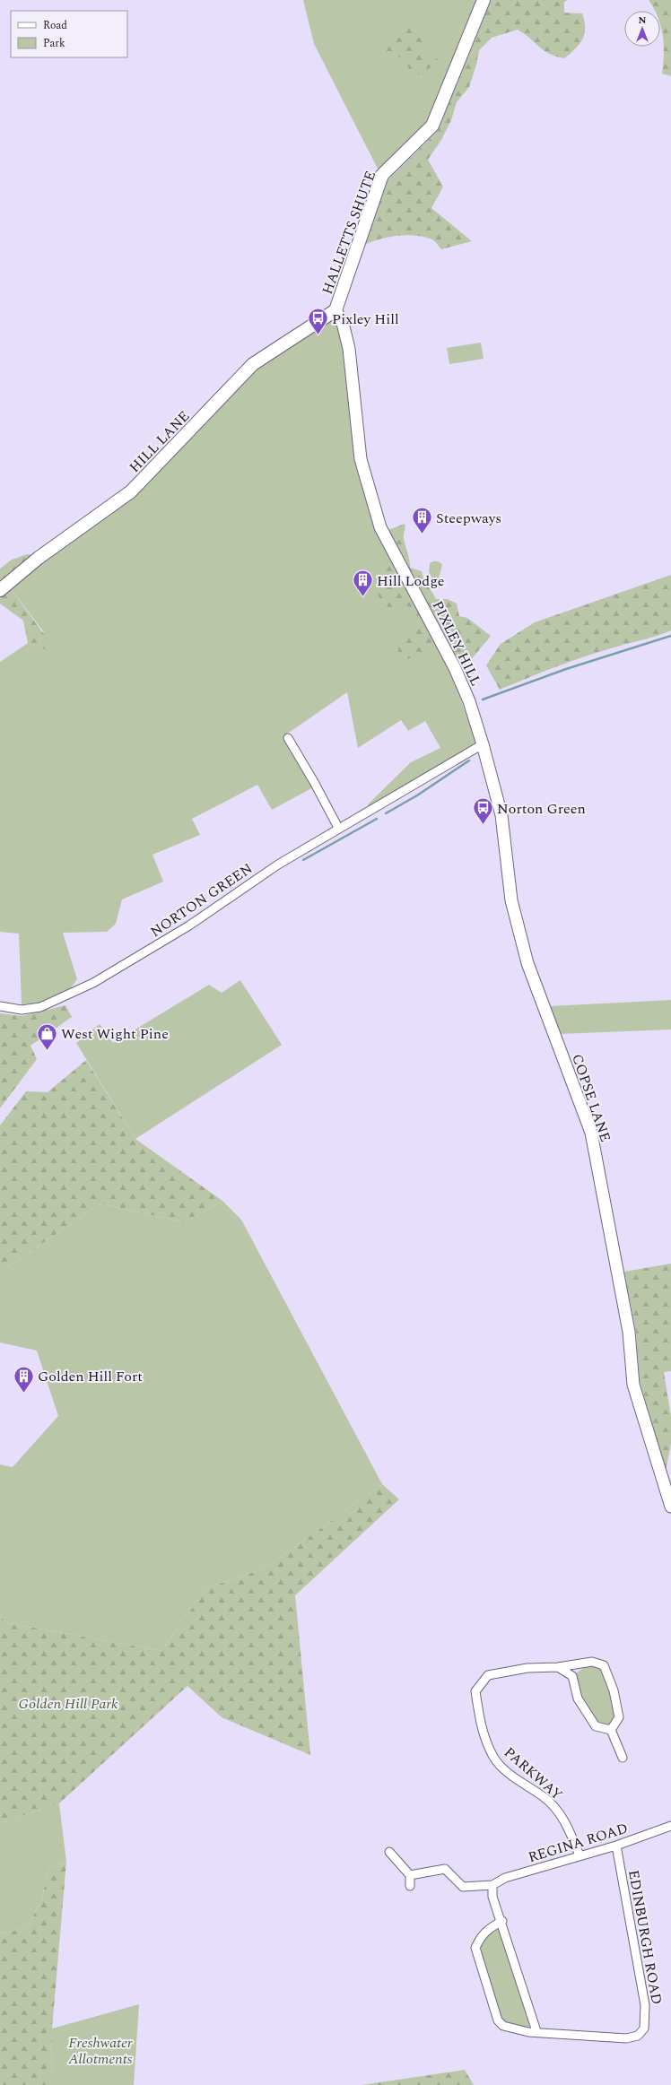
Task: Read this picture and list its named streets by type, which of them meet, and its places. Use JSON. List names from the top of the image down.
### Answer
{
  "streets": {
    "main road": ["HALLETTS SHUTE", "HILL LANE"],
    "street": [
      "PIXLEY HILL",
      "NORTON GREEN",
      "COPSE LANE",
      "PARKWAY",
      "REGINA ROAD",
      "EDINBURGH ROAD"
    ]
  },
  "crossings": [
    ["HALLETTS SHUTE", "HILL LANE"],
    ["HALLETTS SHUTE", "PIXLEY HILL"],
    ["HILL LANE", "PIXLEY HILL"],
    ["PIXLEY HILL", "NORTON GREEN"],
    ["PIXLEY HILL", "COPSE LANE"],
    ["NORTON GREEN", "COPSE LANE"],
    ["PARKWAY", "REGINA ROAD"],
    ["REGINA ROAD", "EDINBURGH ROAD"]
  ],
  "parks": ["Golden Hill Park", "Freshwater Allotments"],
  "places": {
    "bus stop": ["Pixley Hill", "Norton Green"],
    "building": ["Steepways", "Hill Lodge", "Golden Hill Fort"],
    "shop": ["West Wight Pine"]
  },
  "legend": ["Road", "Park"],
  "north": "top"
}
